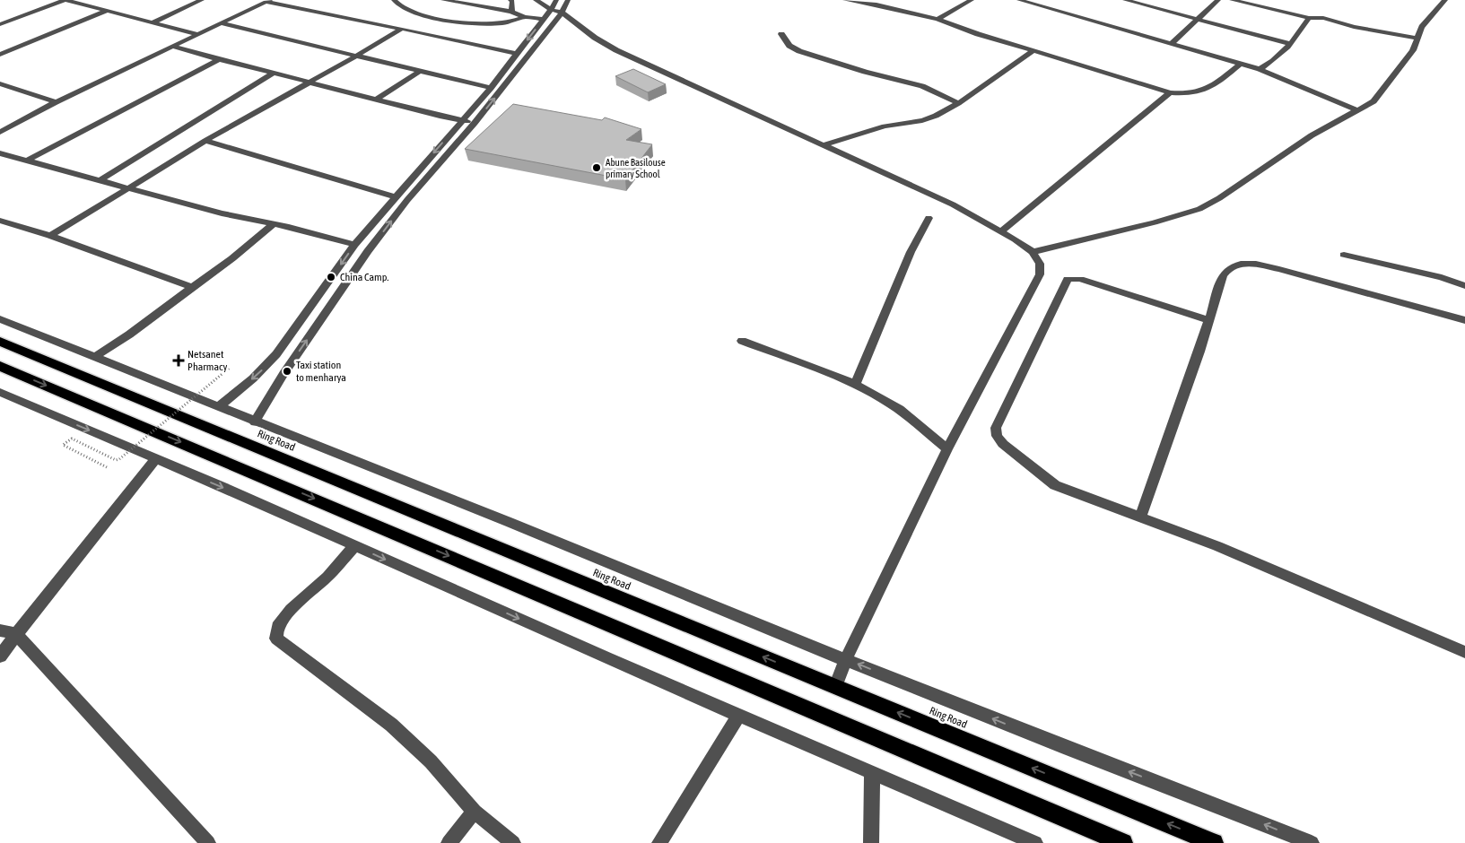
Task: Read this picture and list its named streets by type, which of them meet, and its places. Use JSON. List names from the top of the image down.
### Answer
{
  "streets": {
    "highway": ["Ring Road"]
  },
  "places": {
    "other": ["Abune Basilouse primary School", "China Camp.", "Taxi station to menharya"],
    "health": ["Netsanet Pharmacy"]
  }
}
